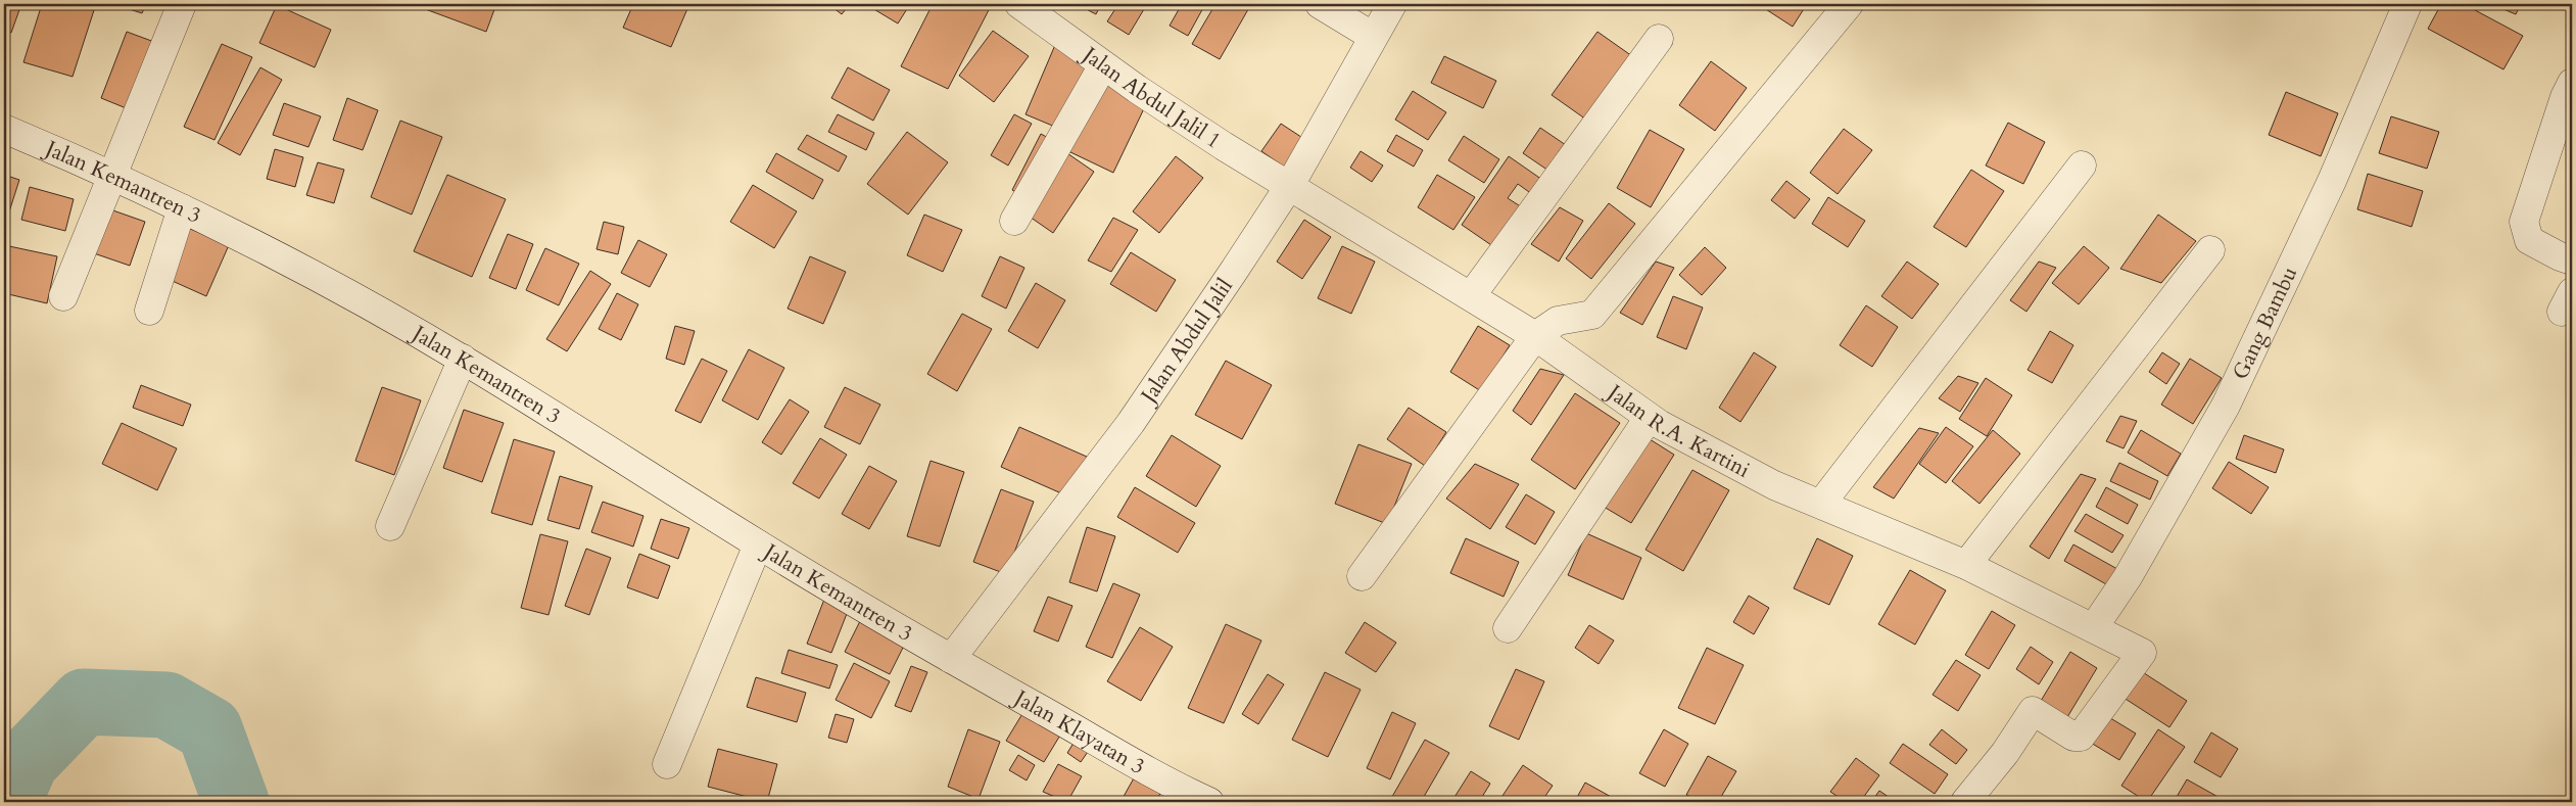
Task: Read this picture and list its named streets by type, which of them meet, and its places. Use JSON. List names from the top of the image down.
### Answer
{
  "streets": {
    "street": [
      "Jalan Abdul Jalil 1",
      "Jalan Kemantren 3",
      "Gang Bambu",
      "Jalan Abdul Jalil",
      "Jalan R.A. Kartini",
      "Jalan Klayatan 3"
    ]
  },
  "crossings": [
    ["Jalan Abdul Jalil 1", "Jalan Abdul Jalil"],
    ["Jalan Abdul Jalil 1", "Jalan R.A. Kartini"],
    ["Jalan Kemantren 3", "Jalan Abdul Jalil"],
    ["Jalan Kemantren 3", "Jalan Klayatan 3"],
    ["Gang Bambu", "Jalan R.A. Kartini"],
    ["Jalan Abdul Jalil", "Jalan R.A. Kartini"],
    ["Jalan Abdul Jalil", "Jalan Klayatan 3"]
  ]
}
